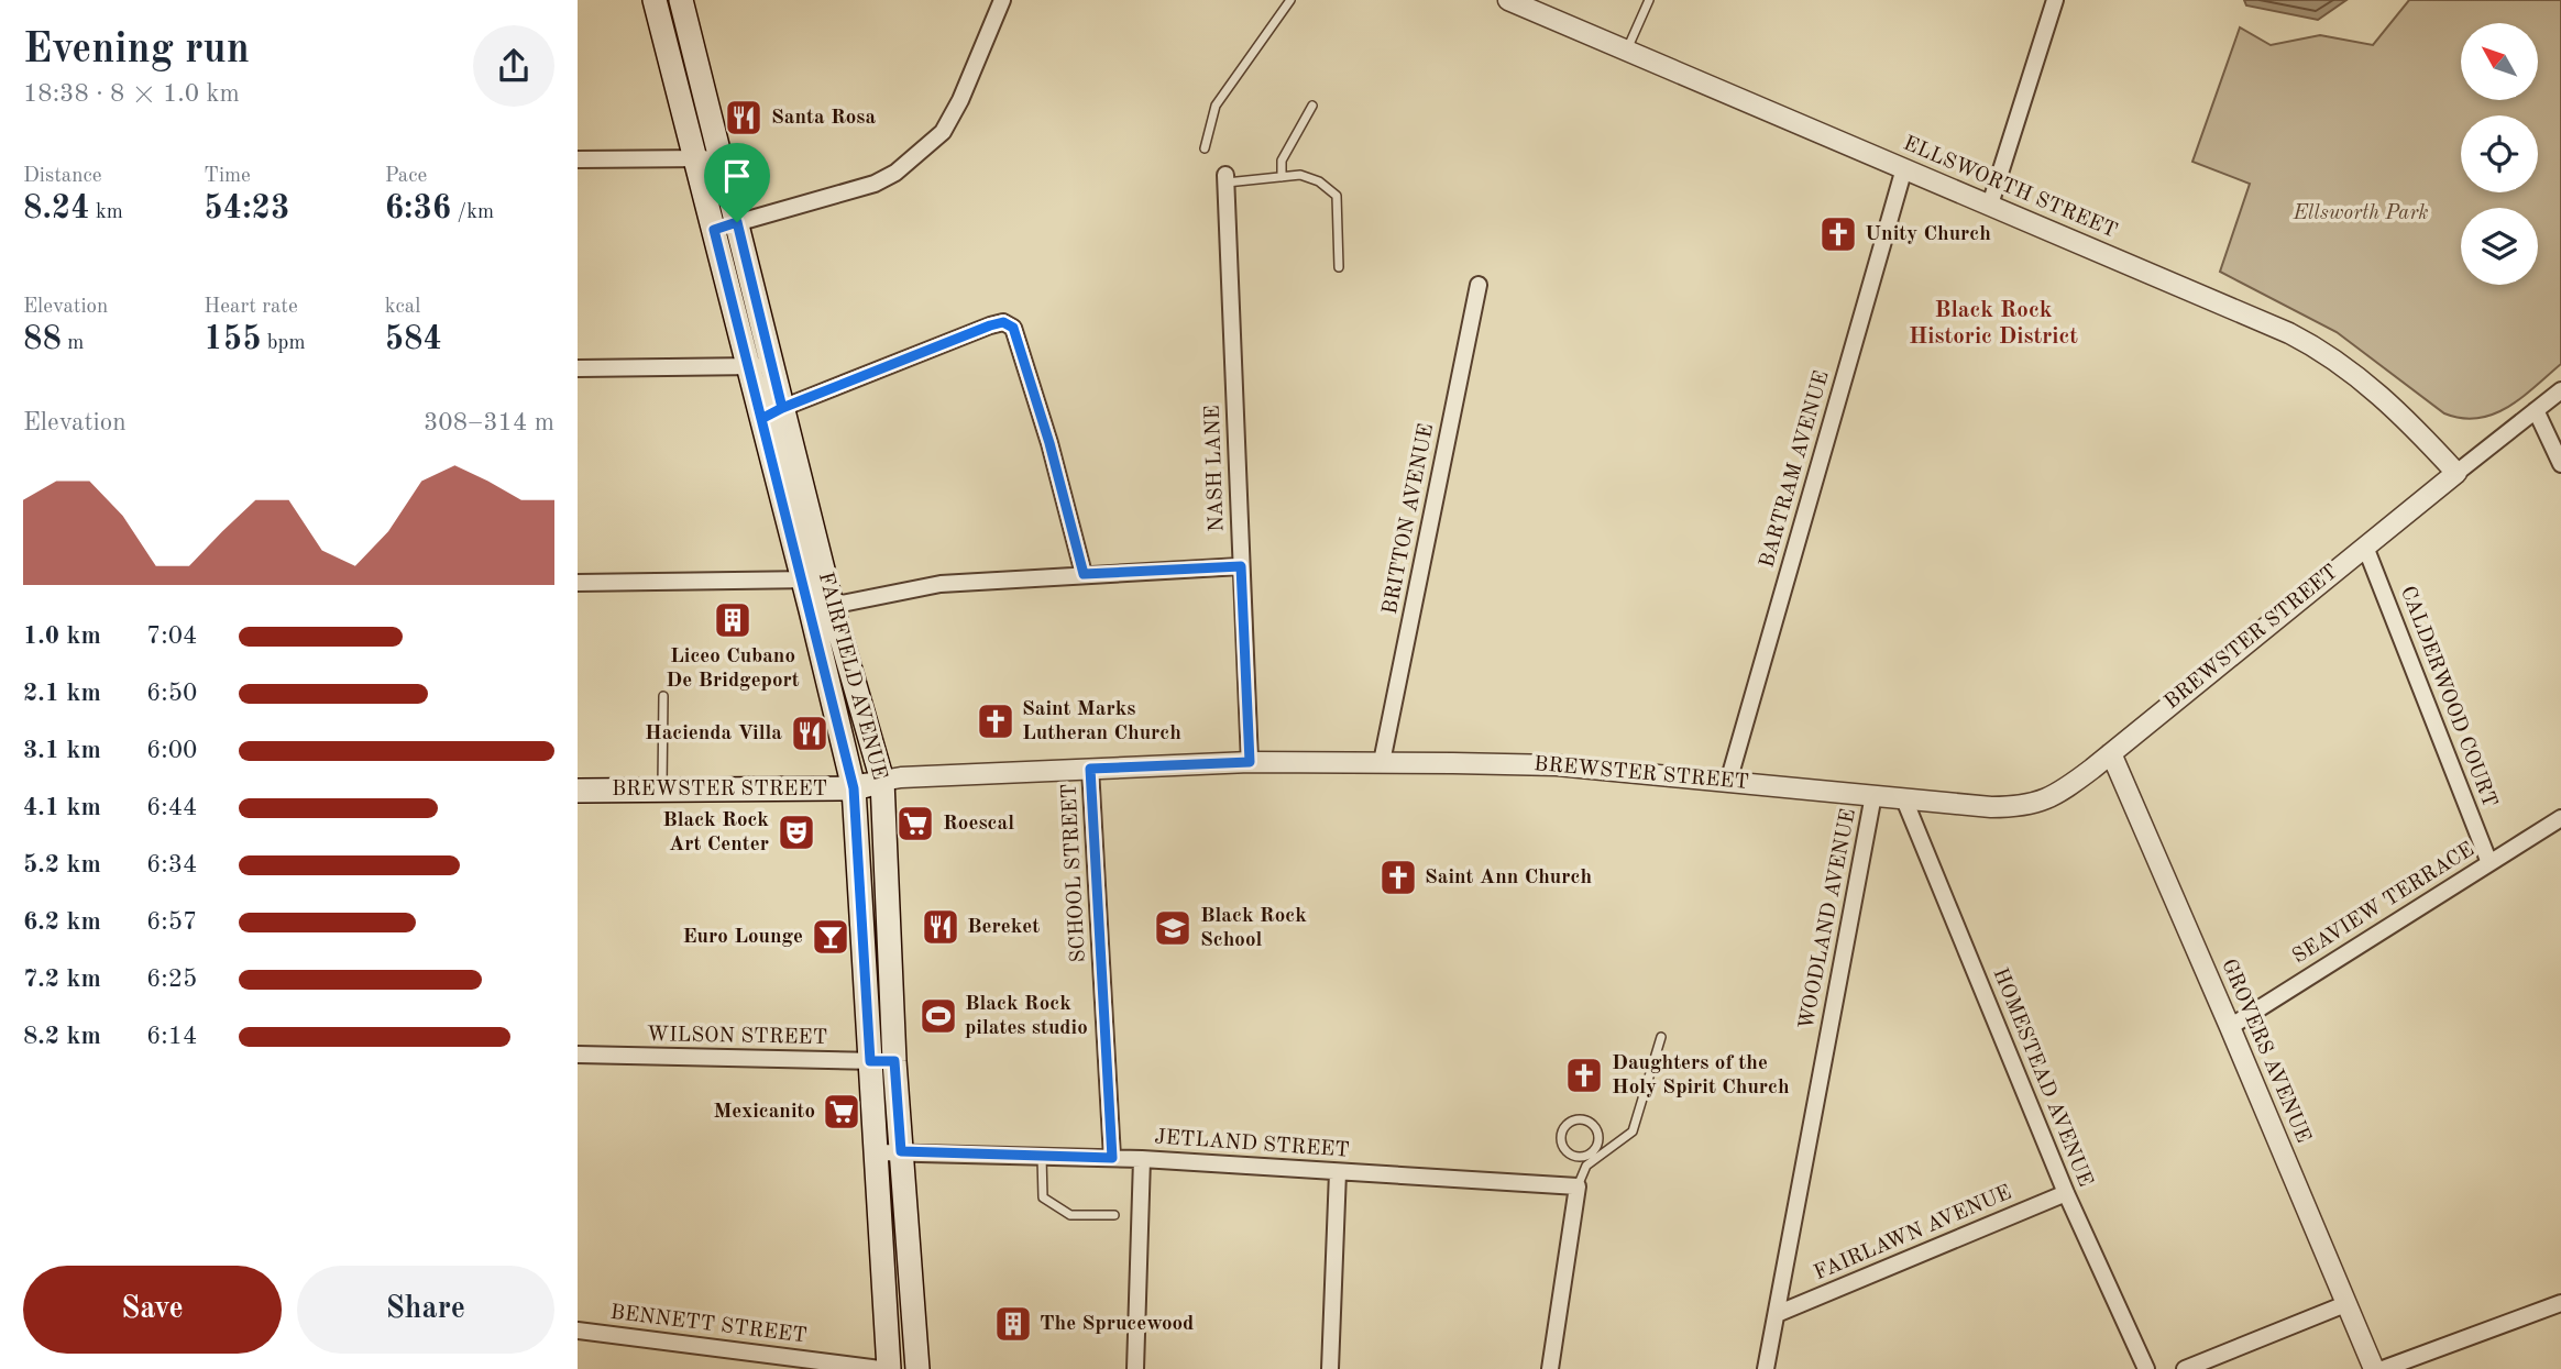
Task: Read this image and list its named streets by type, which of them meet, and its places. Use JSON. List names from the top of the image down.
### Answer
{
  "streets": {
    "main road": ["BREWSTER STREET", "FAIRFIELD AVENUE"],
    "street": [
      "ELLSWORTH STREET",
      "NASH LANE",
      "BARTRAM AVENUE",
      "BRITTON AVENUE",
      "CALDERWOOD COURT",
      "SCHOOL STREET",
      "SEAVIEW TERRACE",
      "WOODLAND AVENUE",
      "WILSON STREET",
      "GROVERS AVENUE",
      "HOMESTEAD AVENUE",
      "JETLAND STREET",
      "FAIRLAWN AVENUE",
      "BENNETT STREET"
    ]
  },
  "crossings": [
    ["ELLSWORTH STREET", "BARTRAM AVENUE"],
    ["ELLSWORTH STREET", "BREWSTER STREET"],
    ["NASH LANE", "BREWSTER STREET"],
    ["BARTRAM AVENUE", "BREWSTER STREET"],
    ["BRITTON AVENUE", "BREWSTER STREET"],
    ["BREWSTER STREET", "FAIRFIELD AVENUE"],
    ["BREWSTER STREET", "CALDERWOOD COURT"],
    ["BREWSTER STREET", "SCHOOL STREET"],
    ["BREWSTER STREET", "WOODLAND AVENUE"],
    ["BREWSTER STREET", "GROVERS AVENUE"],
    ["BREWSTER STREET", "HOMESTEAD AVENUE"],
    ["FAIRFIELD AVENUE", "WILSON STREET"],
    ["FAIRFIELD AVENUE", "JETLAND STREET"],
    ["CALDERWOOD COURT", "SEAVIEW TERRACE"],
    ["SCHOOL STREET", "JETLAND STREET"],
    ["SEAVIEW TERRACE", "GROVERS AVENUE"],
    ["WOODLAND AVENUE", "FAIRLAWN AVENUE"],
    ["HOMESTEAD AVENUE", "FAIRLAWN AVENUE"]
  ],
  "districts": ["Black Rock Historic District"],
  "parks": ["Ellsworth Park"],
  "places": {
    "restaurant": ["Santa Rosa", "Hacienda Villa", "Bereket"],
    "church": [
      "Unity Church",
      "Saint Marks Lutheran Church",
      "Saint Ann Church",
      "Daughters of the Holy Spirit Church"
    ],
    "building": ["Liceo Cubano De Bridgeport", "The Sprucewood"],
    "supermarket": ["Roescal", "Mexicanito"],
    "theatre": ["Black Rock Art Center"],
    "school or university": ["Black Rock School"],
    "bar": ["Euro Lounge"],
    "sports": ["Black Rock pilates studio"]
  },
  "north": "top left",
  "page": {
    "heading": ["Evening run", "18:38 · 8 × 1.0 km"],
    "stats": [
      ["Distance", "8.24 km"],
      ["Time", "54:23"],
      ["Pace", "6:36 /km"],
      ["Elevation", "88 m"],
      ["Heart rate", "155 bpm"],
      ["kcal", "584"]
    ],
    "chart": ["Elevation", "308–314 m"],
    "list": [
      {
        "name": "1.0 km",
        "note": "7:04"
      },
      {
        "name": "2.1 km",
        "note": "6:50"
      },
      {
        "name": "3.1 km",
        "note": "6:00"
      },
      {
        "name": "4.1 km",
        "note": "6:44"
      },
      {
        "name": "5.2 km",
        "note": "6:34"
      },
      {
        "name": "6.2 km",
        "note": "6:57"
      },
      {
        "name": "7.2 km",
        "note": "6:25"
      },
      {
        "name": "8.2 km",
        "note": "6:14"
      }
    ],
    "buttons": ["Save", "Share"]
  }
}
